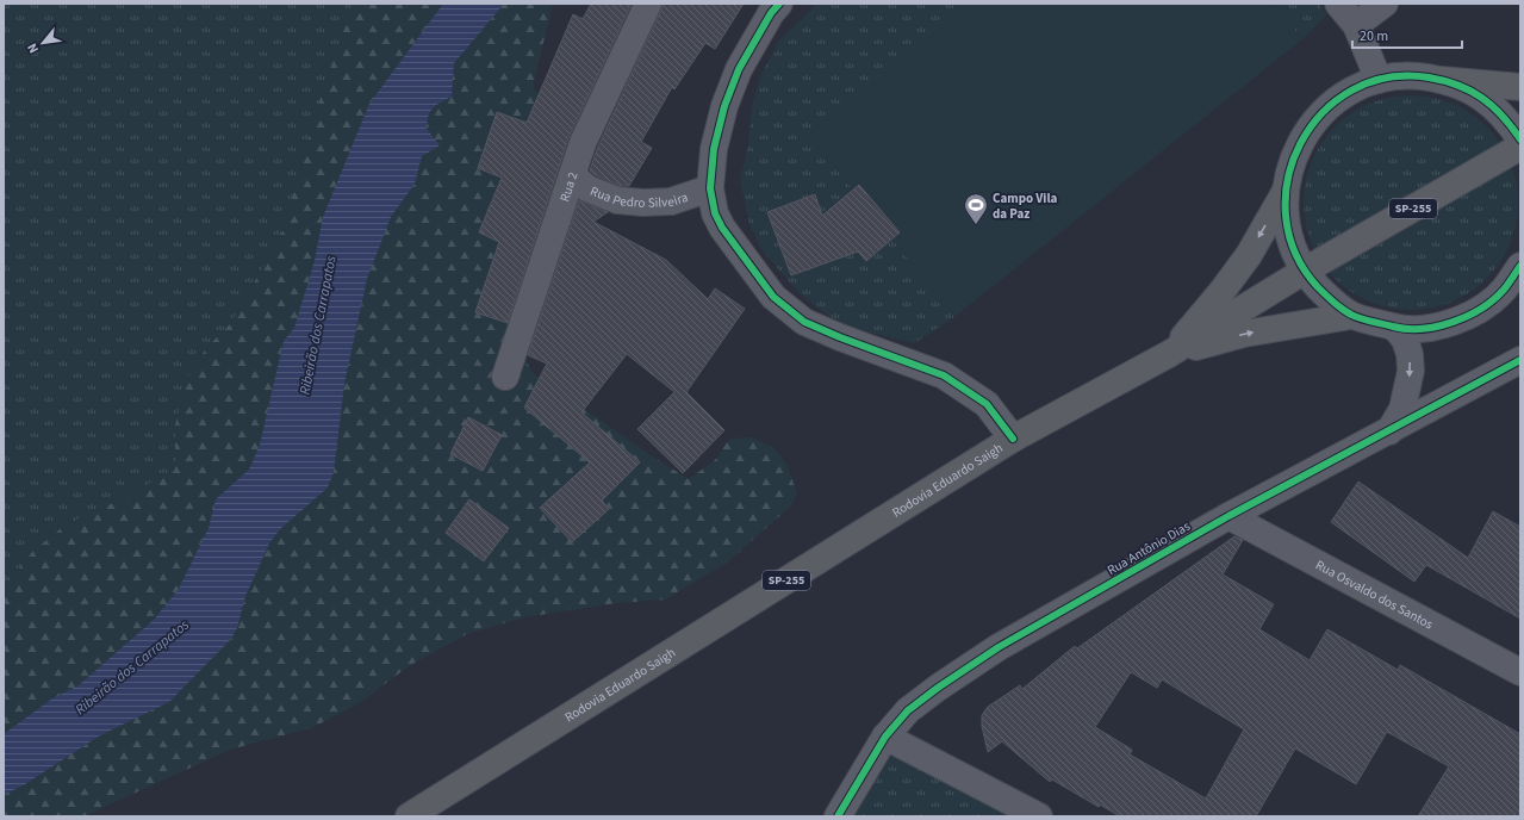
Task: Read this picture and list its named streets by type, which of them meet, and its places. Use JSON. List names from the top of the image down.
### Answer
{
  "streets": {
    "highway": ["SP-255", "Rodovia Eduardo Saigh"],
    "street": [
      "Rua 2",
      "Rua Pedro Silveira",
      "Rua Antônio Dias",
      "Rua Osvaldo dos Santos"
    ]
  },
  "crossings": [
    ["Rua 2", "Rua Pedro Silveira"],
    ["Rua Antônio Dias", "Rua Osvaldo dos Santos"]
  ],
  "water": ["Ribeirão dos Carrapatos"],
  "places": {
    "sports": ["Campo Vila da Paz"]
  },
  "scale_bar": "20 m",
  "north": "bottom left"
}
